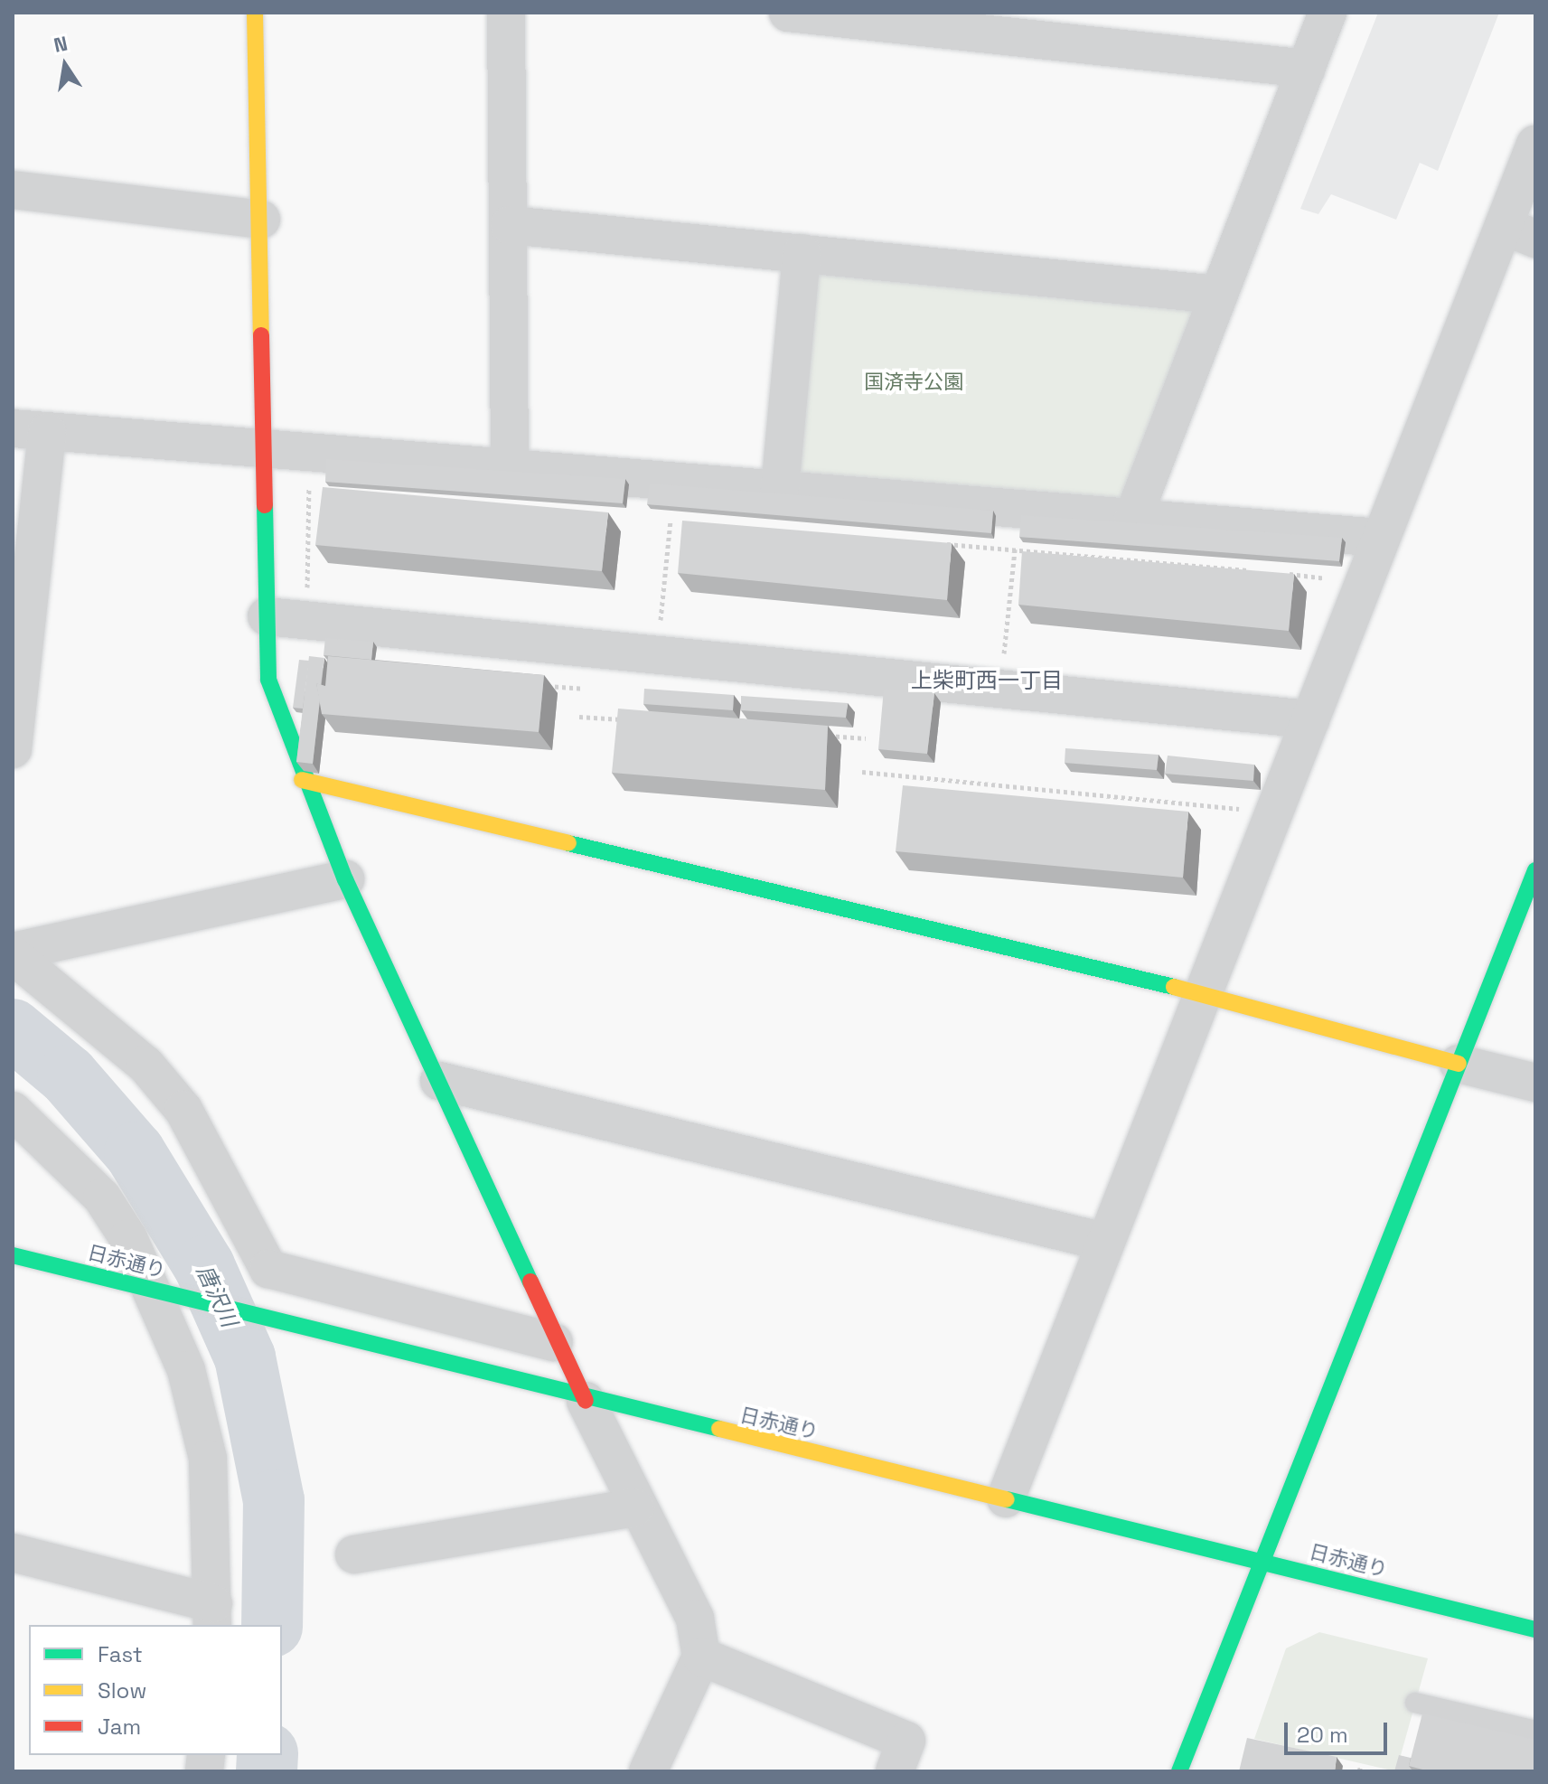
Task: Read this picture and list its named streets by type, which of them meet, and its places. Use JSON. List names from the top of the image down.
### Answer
{
  "streets": {
    "street": ["日赤通り"]
  },
  "districts": ["上柴町西一丁目"],
  "water": ["唐沢川"],
  "parks": ["国済寺公園"],
  "legend": ["Fast", "Slow", "Jam"],
  "scale_bar": "20 m",
  "north": "top"
}
